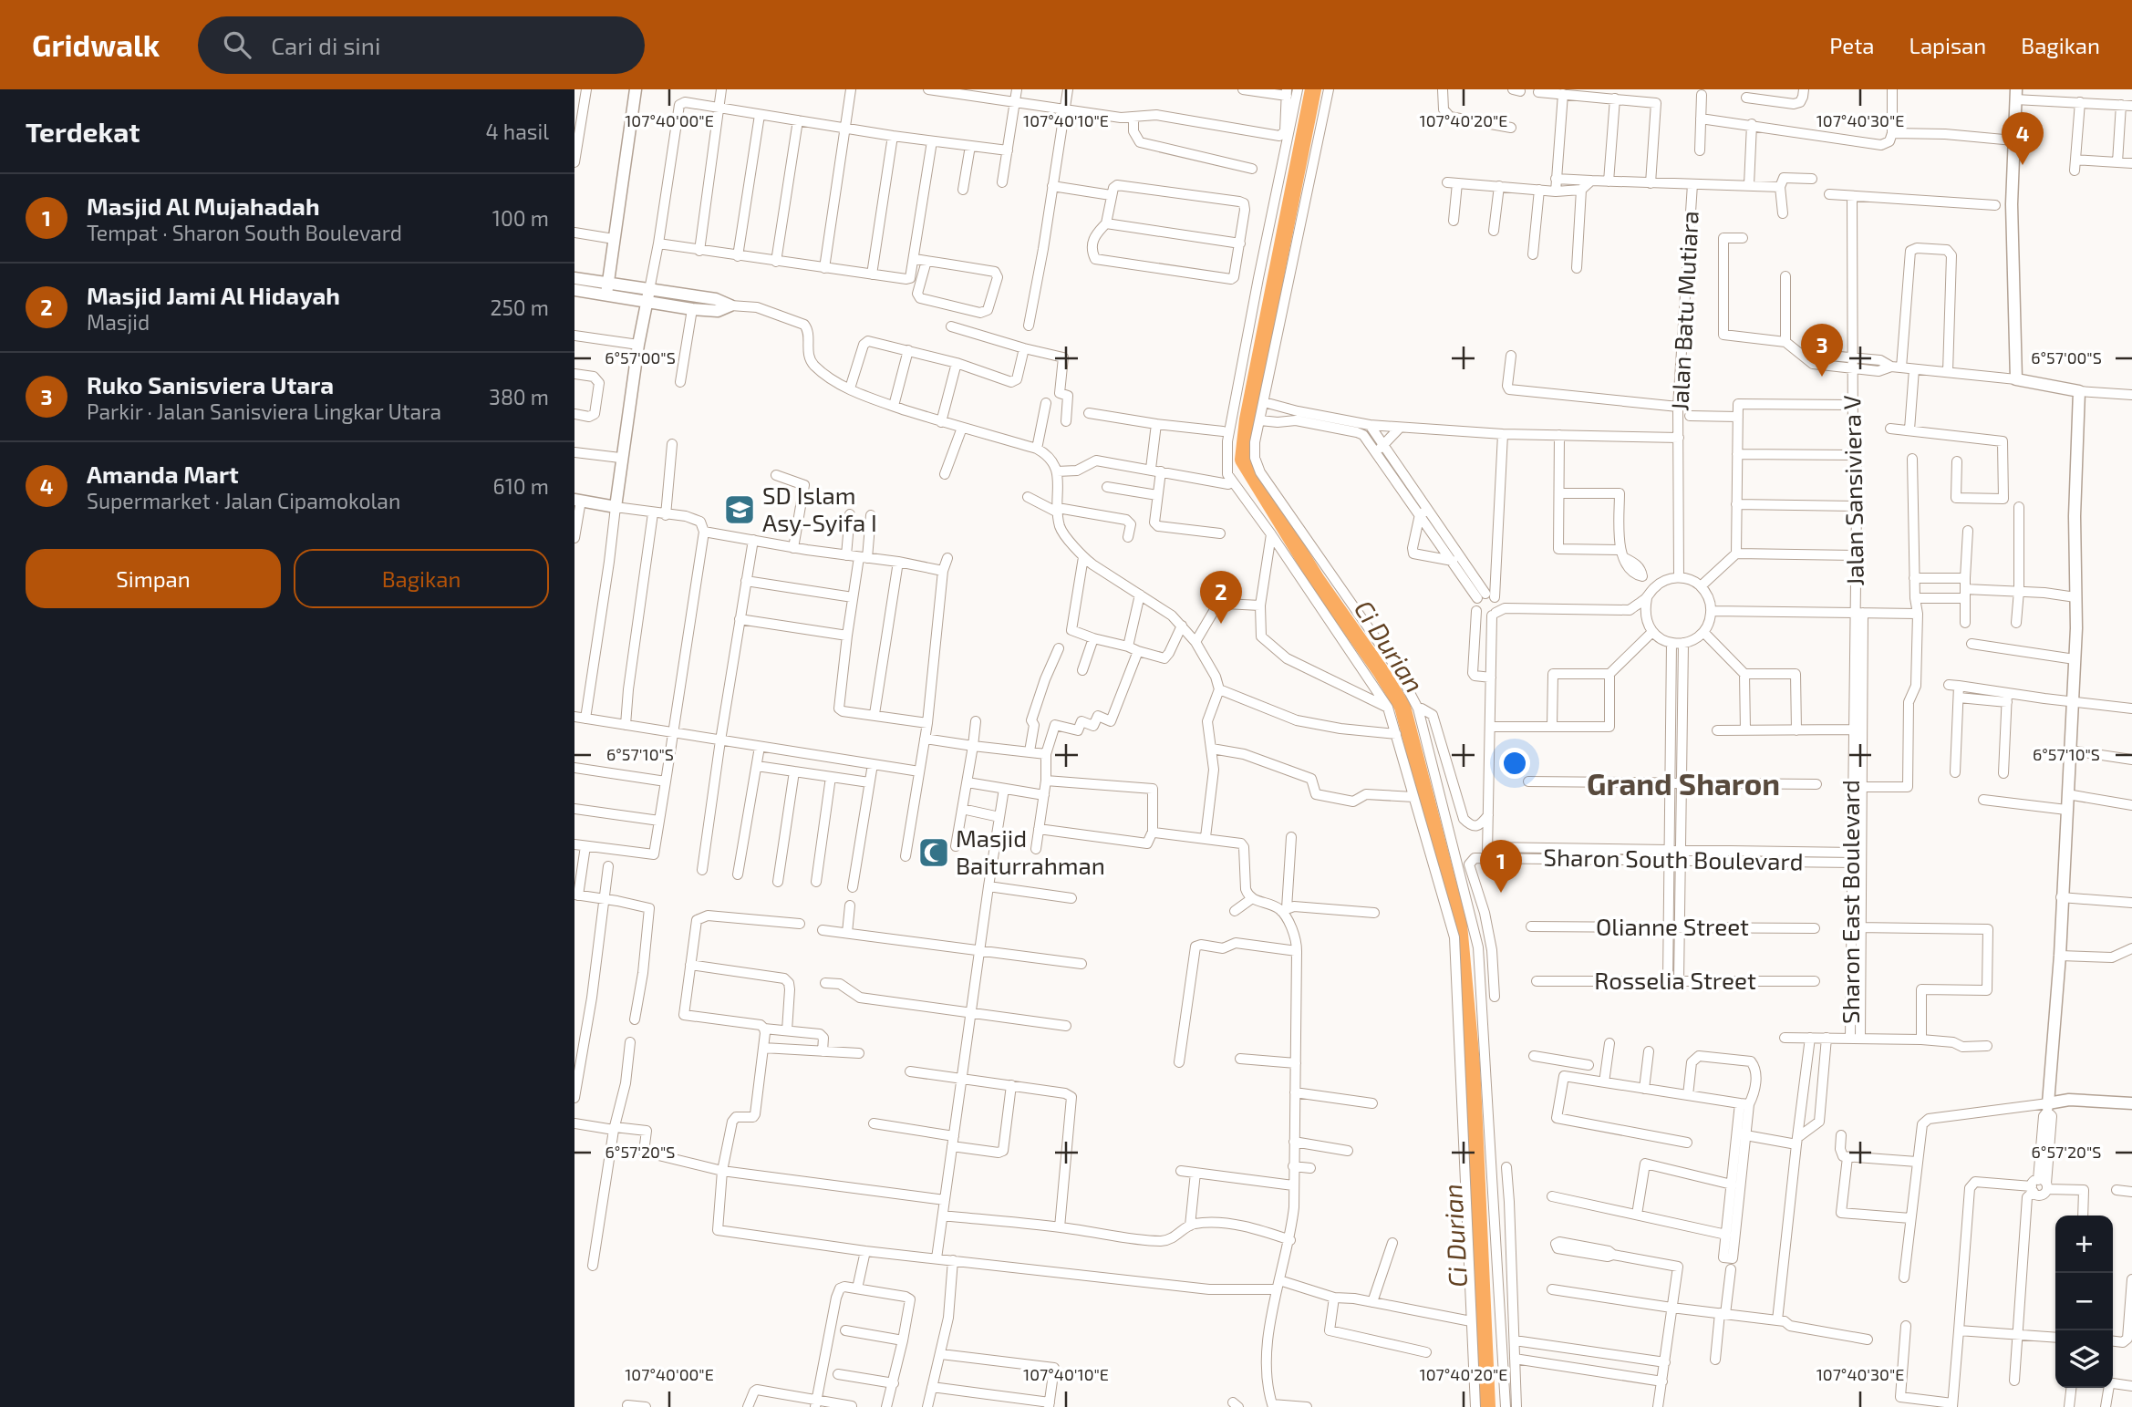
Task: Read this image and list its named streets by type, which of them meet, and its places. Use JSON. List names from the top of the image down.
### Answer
{
  "streets": {
    "street": [
      "Jalan Batu Mutiara",
      "Jalan Sansiviera V",
      "Sharon South Boulevard",
      "Sharon East Boulevard",
      "Olianne Street",
      "Rosselia Street"
    ]
  },
  "crossings": [
    ["Jalan Sansiviera V", "Sharon East Boulevard"],
    ["Sharon South Boulevard", "Sharon East Boulevard"]
  ],
  "districts": ["Grand Sharon"],
  "water": ["Ci Durian"],
  "places": {
    "school or university": ["SD Islam Asy-Syifa I"],
    "mosque": ["Masjid Baiturrahman"]
  },
  "page": {
    "header": "Gridwalk",
    "search": "Cari di sini",
    "nav": ["Peta", "Lapisan", "Bagikan"],
    "heading": ["Terdekat", "4 hasil"],
    "pins": [
      "4",
      "3",
      "2",
      "1"
    ],
    "list": [
      {
        "mark": "1",
        "name": "Masjid Al Mujahadah",
        "note": "Tempat · Sharon South Boulevard",
        "value": "100 m"
      },
      {
        "mark": "2",
        "name": "Masjid Jami Al Hidayah",
        "note": "Masjid",
        "value": "250 m"
      },
      {
        "mark": "3",
        "name": "Ruko Sanisviera Utara",
        "note": "Parkir · Jalan Sanisviera Lingkar Utara",
        "value": "380 m"
      },
      {
        "mark": "4",
        "name": "Amanda Mart",
        "note": "Supermarket · Jalan Cipamokolan",
        "value": "610 m"
      }
    ],
    "buttons": ["Simpan", "Bagikan"],
    "map_buttons": ["+", "−"]
  },
  "coordinates": [
    "107°40'00\"E",
    "107°40'10\"E",
    "107°40'20\"E",
    "107°40'30\"E",
    "6°57'00\"S",
    "6°57'10\"S",
    "6°57'20\"S"
  ]
}
